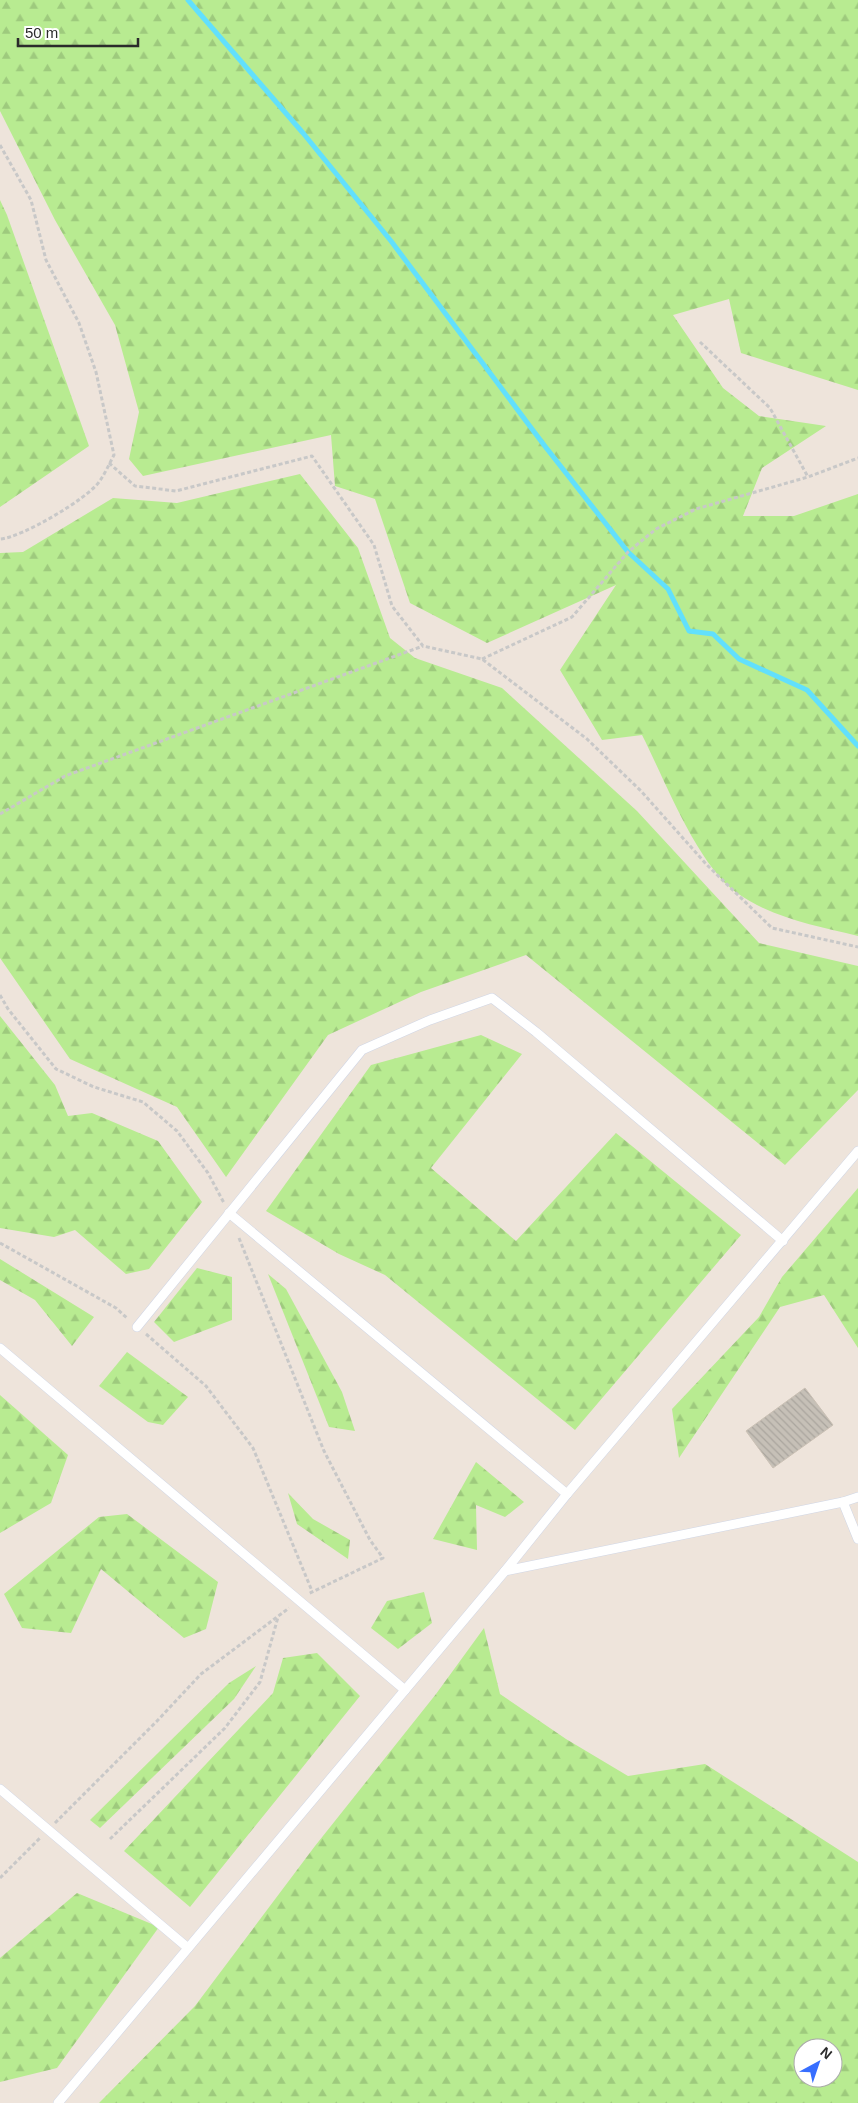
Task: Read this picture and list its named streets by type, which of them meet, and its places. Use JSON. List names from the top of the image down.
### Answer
{
  "scale_bar": "50 m",
  "north": "top right"
}
